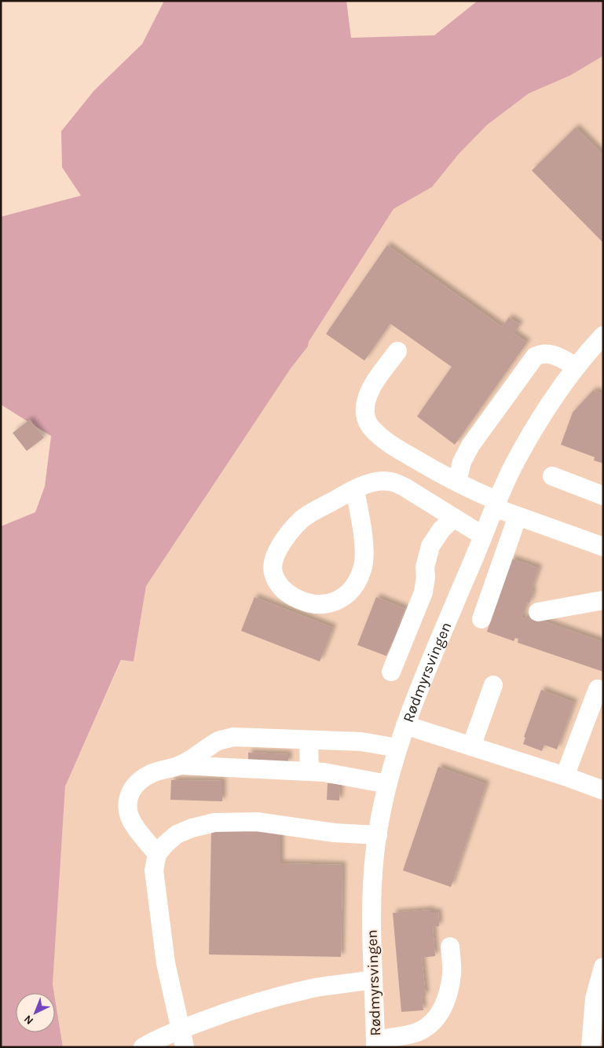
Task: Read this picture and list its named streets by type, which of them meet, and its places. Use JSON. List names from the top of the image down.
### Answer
{
  "streets": {
    "street": ["Rødmyrsvingen"]
  },
  "north": "bottom left"
}
